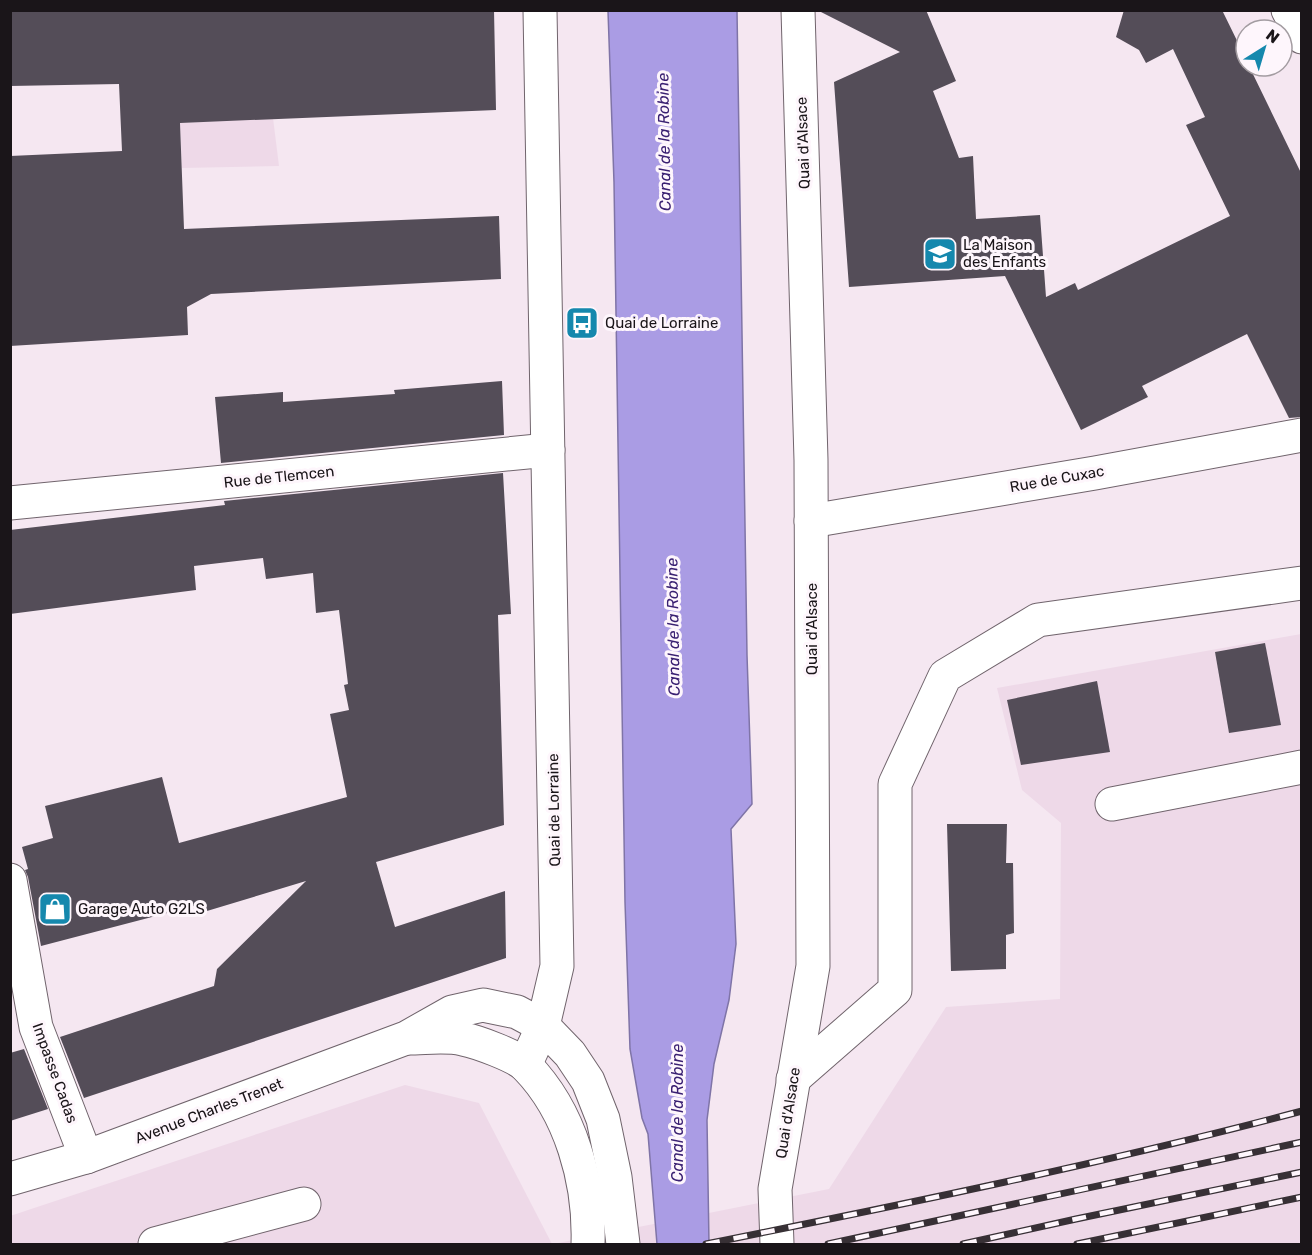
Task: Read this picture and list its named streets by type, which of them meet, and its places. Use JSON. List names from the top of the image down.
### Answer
{
  "streets": {
    "street": [
      "Quai d'Alsace",
      "Rue de Tlemcen",
      "Rue de Cuxac",
      "Quai de Lorraine",
      "Impasse Cadas",
      "Avenue Charles Trenet"
    ]
  },
  "crossings": [
    ["Quai d'Alsace", "Rue de Cuxac"],
    ["Rue de Tlemcen", "Quai de Lorraine"],
    ["Impasse Cadas", "Avenue Charles Trenet"]
  ],
  "water": ["Canal de la Robine"],
  "places": {
    "school or university": ["La Maison des Enfants"],
    "bus stop": ["Quai de Lorraine"],
    "shop": ["Garage Auto G2LS"]
  },
  "north": "top right"
}
